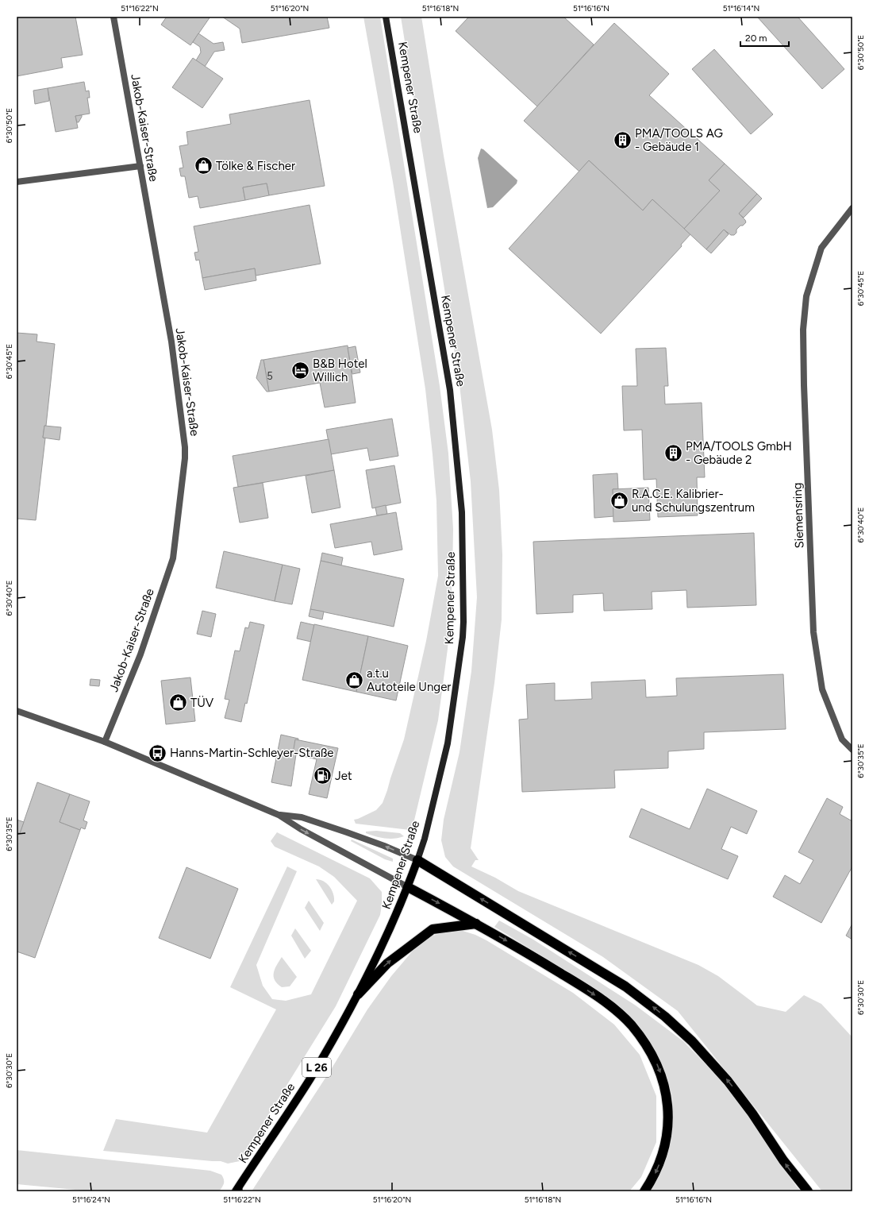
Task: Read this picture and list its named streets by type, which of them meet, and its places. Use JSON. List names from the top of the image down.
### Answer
{
  "streets": {
    "main road": ["Kempener Straße", "L 26"],
    "street": ["Jakob-Kaiser-Straße", "Siemensring"]
  },
  "places": {
    "building": ["PMA/TOOLS AG - Gebäude 1", "PMA/TOOLS GmbH - Gebäude 2"],
    "shop": [
      "Tölke & Fischer",
      "R.A.C.E. Kalibrier- und Schulungszentrum",
      "a.t.u Autoteile Unger",
      "TÜV"
    ],
    "hotel": ["B&B Hotel Willich"],
    "bus stop": ["Hanns-Martin-Schleyer-Straße"],
    "fuel station": ["Jet"]
  },
  "house_numbers": ["5"],
  "scale_bar": "20 m",
  "coordinates": [
    "51°16'22\"N",
    "51°16'20\"N",
    "51°16'18\"N",
    "51°16'16\"N",
    "51°16'14\"N",
    "6°30'50\"E",
    "6°30'45\"E",
    "6°30'40\"E",
    "6°30'35\"E",
    "6°30'30\"E",
    "51°16'24\"N"
  ]
}
